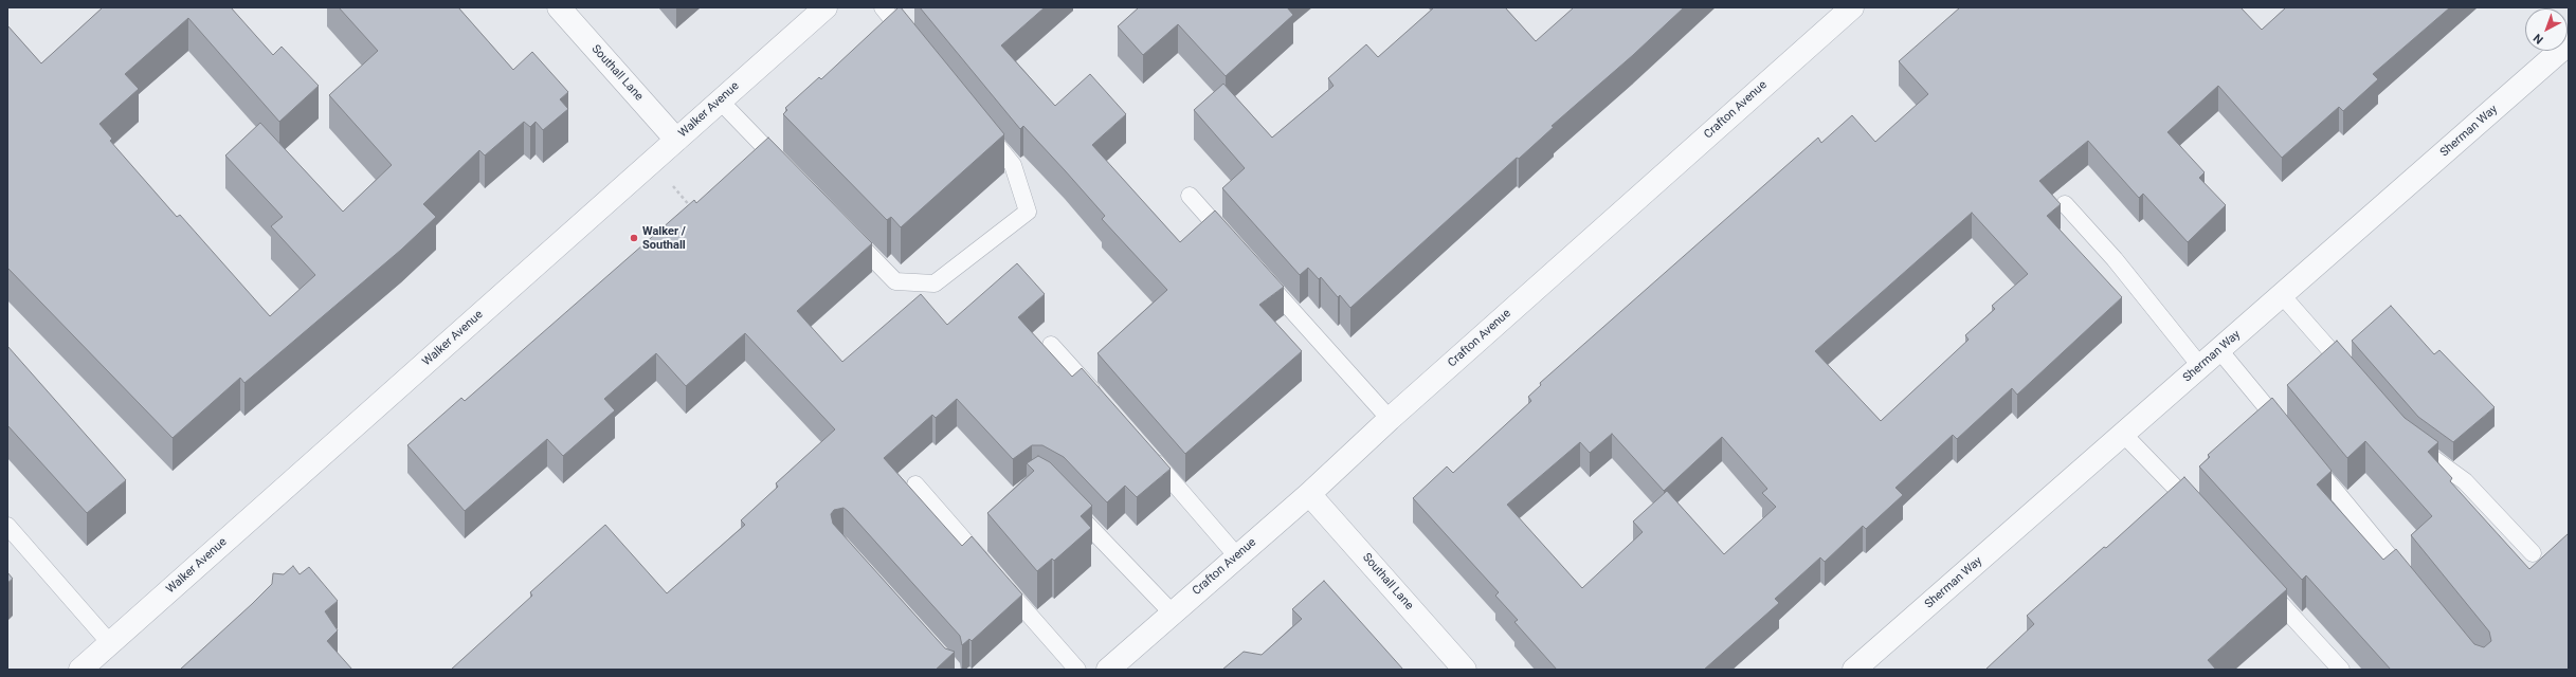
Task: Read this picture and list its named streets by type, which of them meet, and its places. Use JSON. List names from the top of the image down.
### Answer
{
  "streets": {
    "street": [
      "Southall Lane",
      "Walker Avenue",
      "Crafton Avenue",
      "Sherman Way"
    ]
  },
  "crossings": [
    ["Southall Lane", "Walker Avenue"],
    ["Southall Lane", "Crafton Avenue"]
  ],
  "places": ["Walker / Southall"],
  "north": "bottom left"
}
